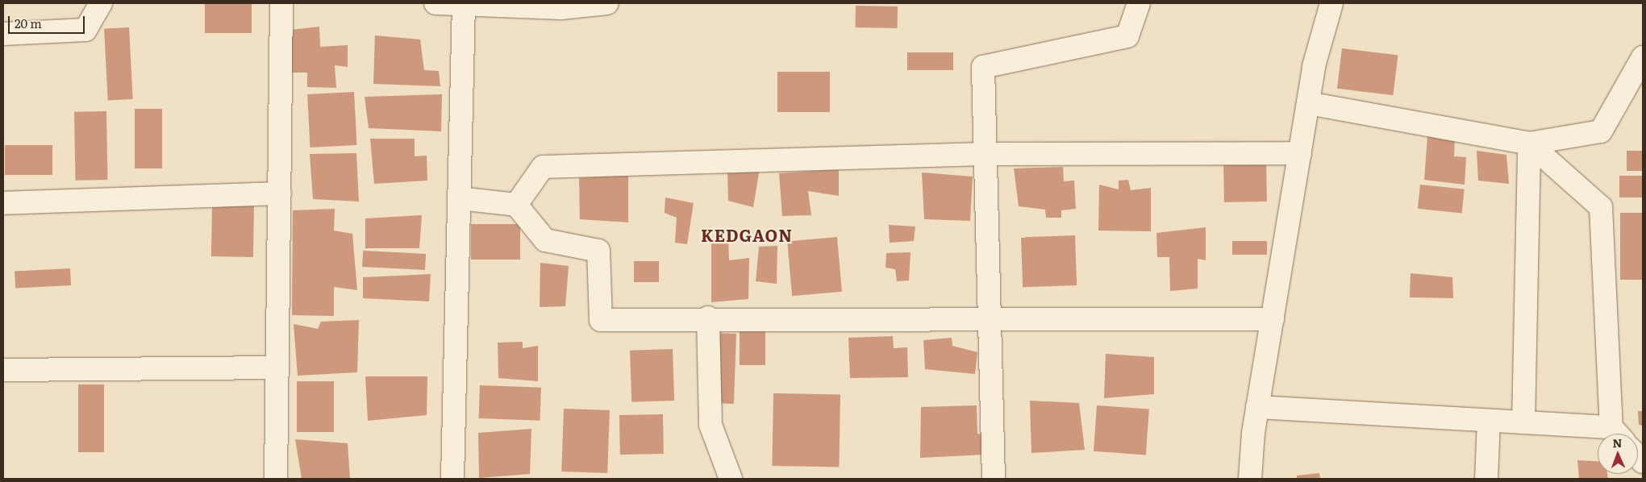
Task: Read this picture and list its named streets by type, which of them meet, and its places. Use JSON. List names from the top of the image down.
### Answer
{
  "districts": ["KEDGAON"],
  "scale_bar": "20 m",
  "north": "top"
}
